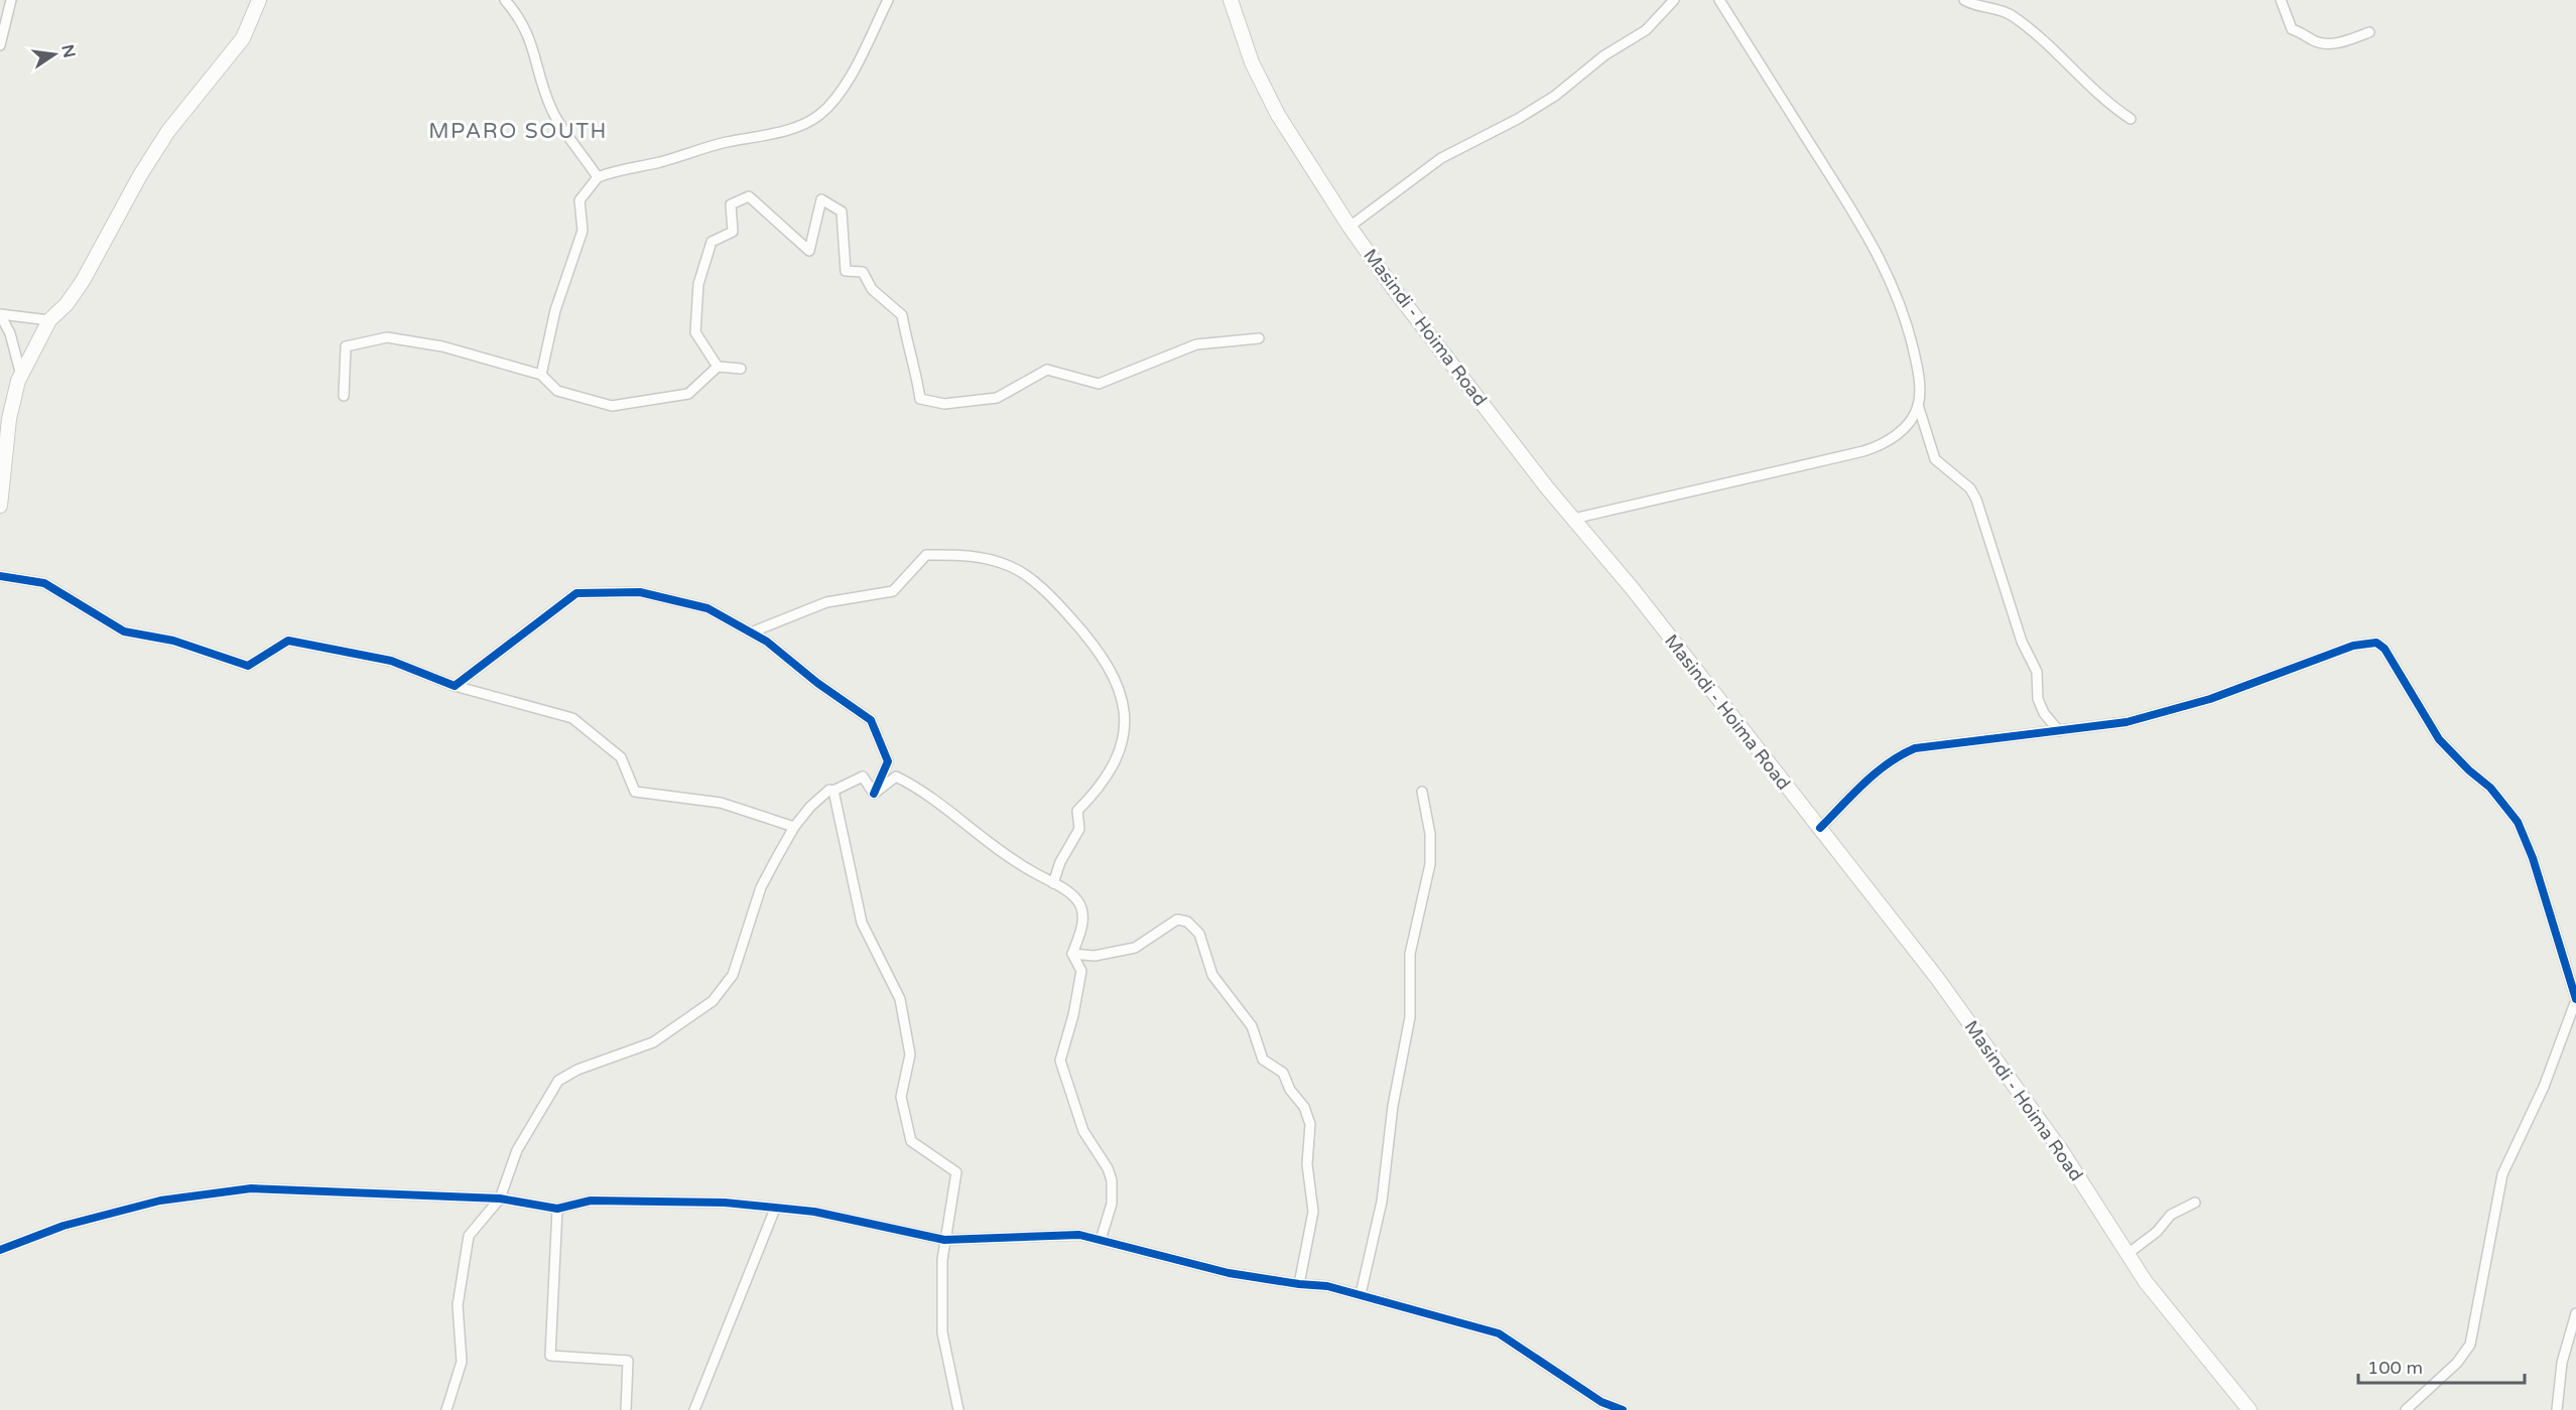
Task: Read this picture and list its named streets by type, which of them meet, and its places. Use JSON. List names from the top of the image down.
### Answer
{
  "streets": {
    "main road": ["Masindi - Hoima Road"]
  },
  "districts": ["MPARO SOUTH"],
  "scale_bar": "100 m",
  "north": "right"
}
